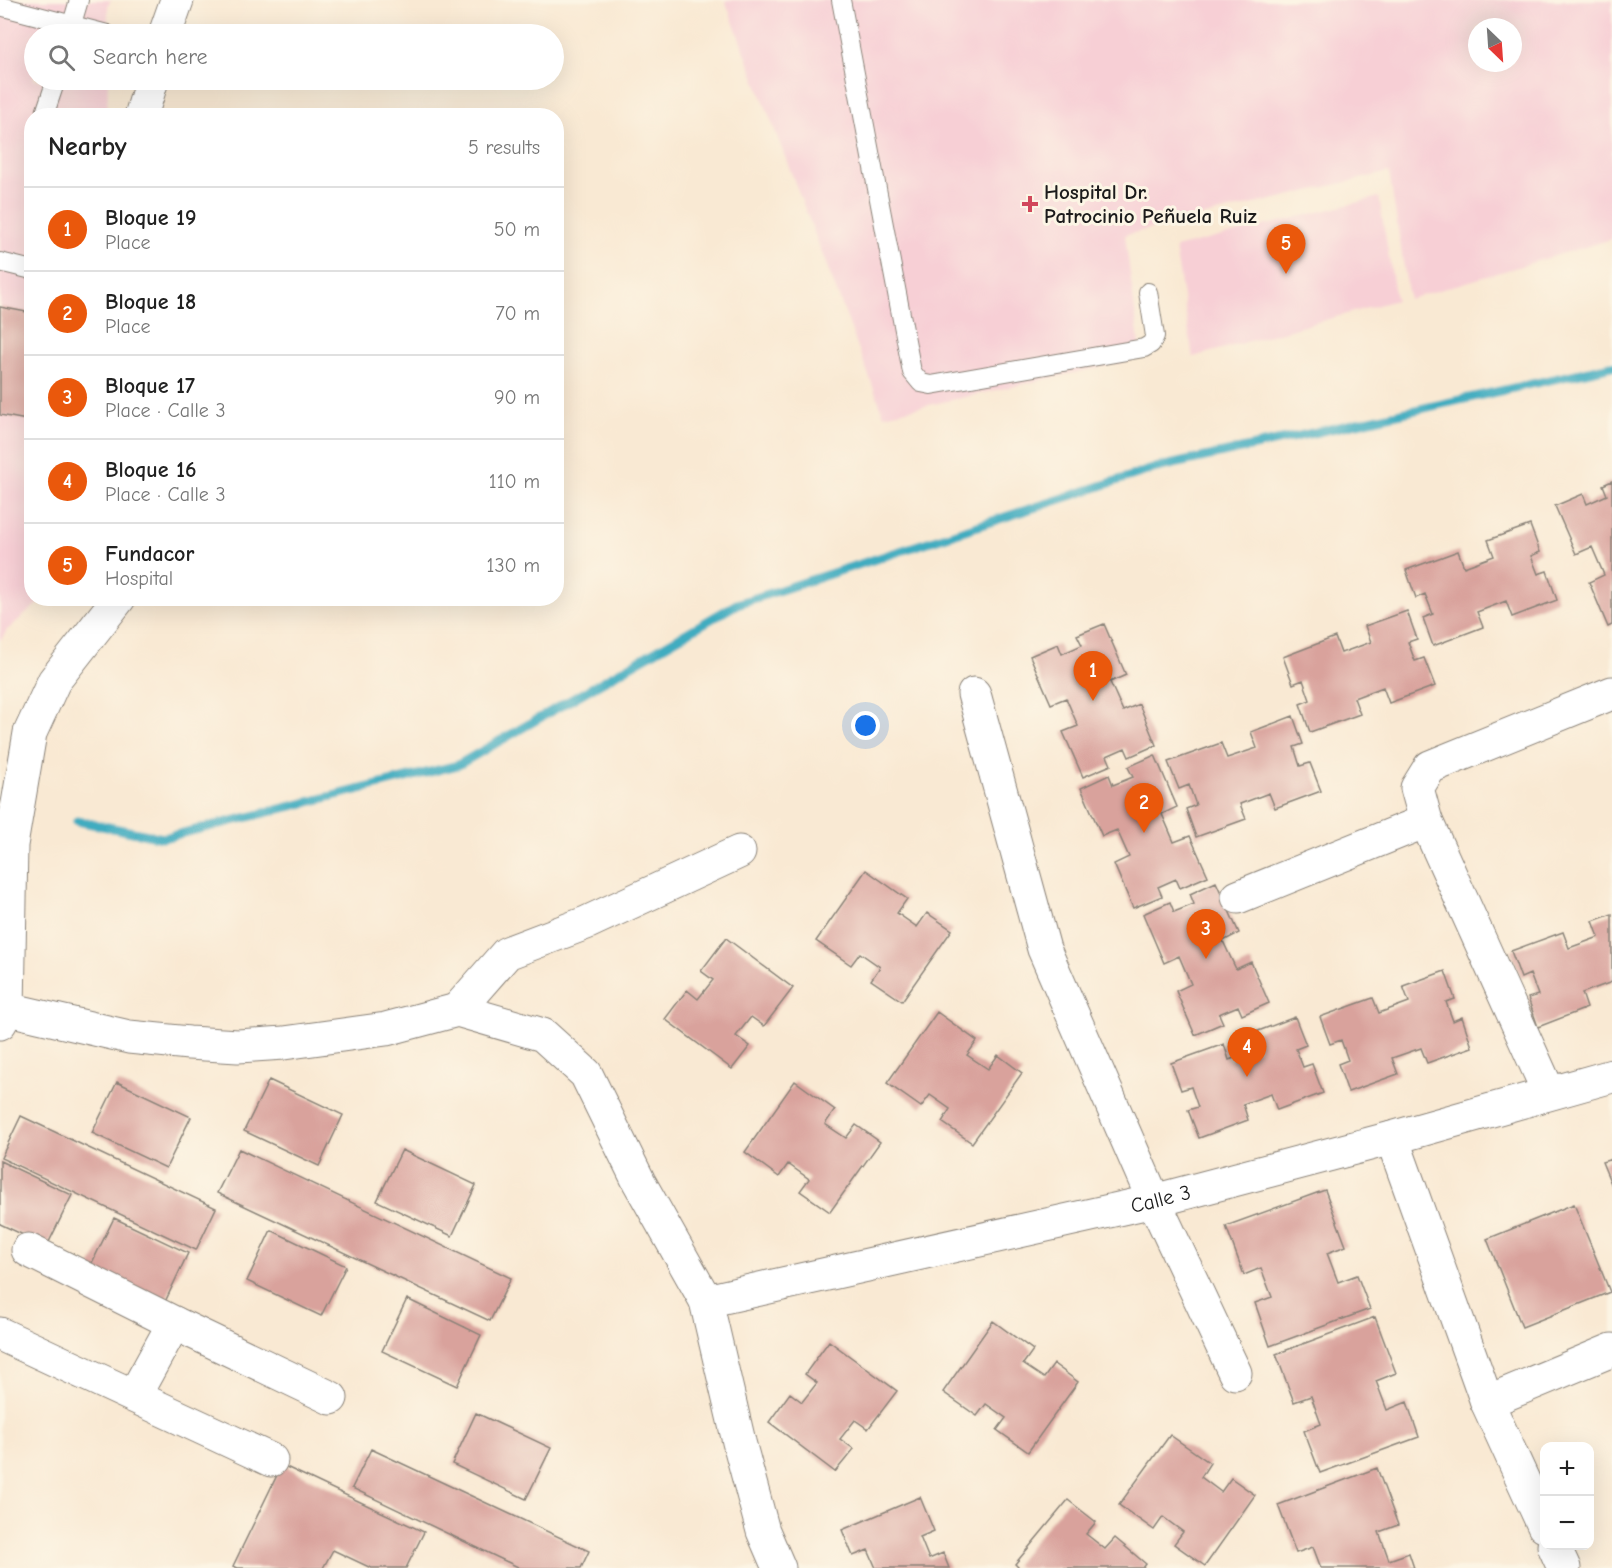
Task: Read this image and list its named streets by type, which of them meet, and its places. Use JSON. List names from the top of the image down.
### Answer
{
  "streets": {
    "street": ["Calle 3"]
  },
  "places": {
    "health": ["Hospital Dr. Patrocinio Peñuela Ruiz"]
  },
  "north": "bottom right",
  "page": {
    "search": "Search here",
    "heading": ["Nearby", "5 results"],
    "list": [
      {
        "mark": "1",
        "name": "Bloque 19",
        "note": "Place",
        "value": "50 m"
      },
      {
        "mark": "2",
        "name": "Bloque 18",
        "note": "Place",
        "value": "70 m"
      },
      {
        "mark": "3",
        "name": "Bloque 17",
        "note": "Place · Calle 3",
        "value": "90 m"
      },
      {
        "mark": "4",
        "name": "Bloque 16",
        "note": "Place · Calle 3",
        "value": "110 m"
      },
      {
        "mark": "5",
        "name": "Fundacor",
        "note": "Hospital",
        "value": "130 m"
      }
    ],
    "pins": [
      "5",
      "1",
      "2",
      "3",
      "4"
    ],
    "map_buttons": ["+", "−"]
  }
}
